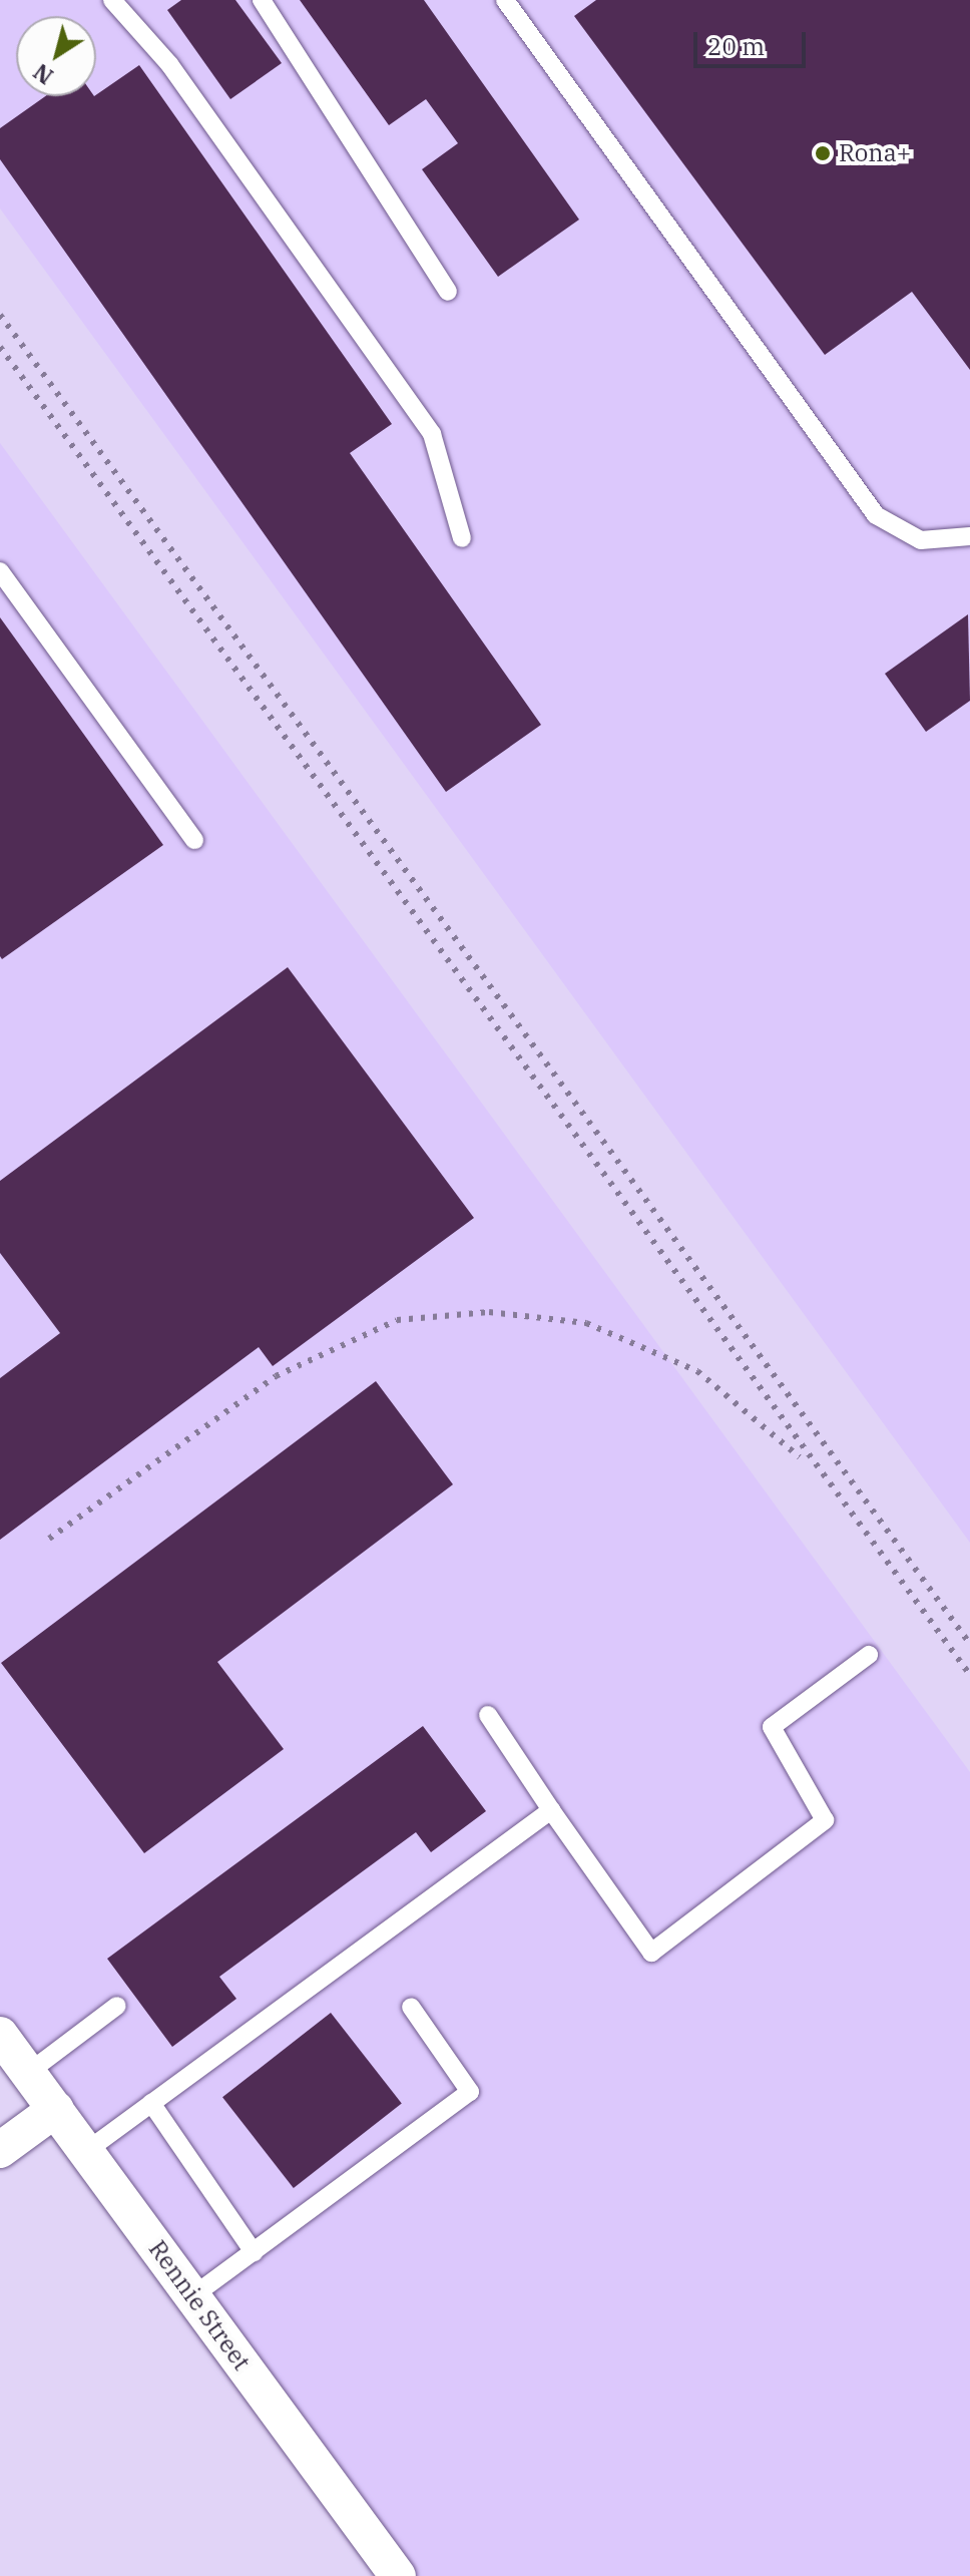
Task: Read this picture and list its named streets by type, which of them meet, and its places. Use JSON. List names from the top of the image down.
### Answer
{
  "streets": {
    "street": ["Rennie Street"]
  },
  "places": ["Rona+"],
  "scale_bar": "20 m",
  "north": "bottom left"
}
